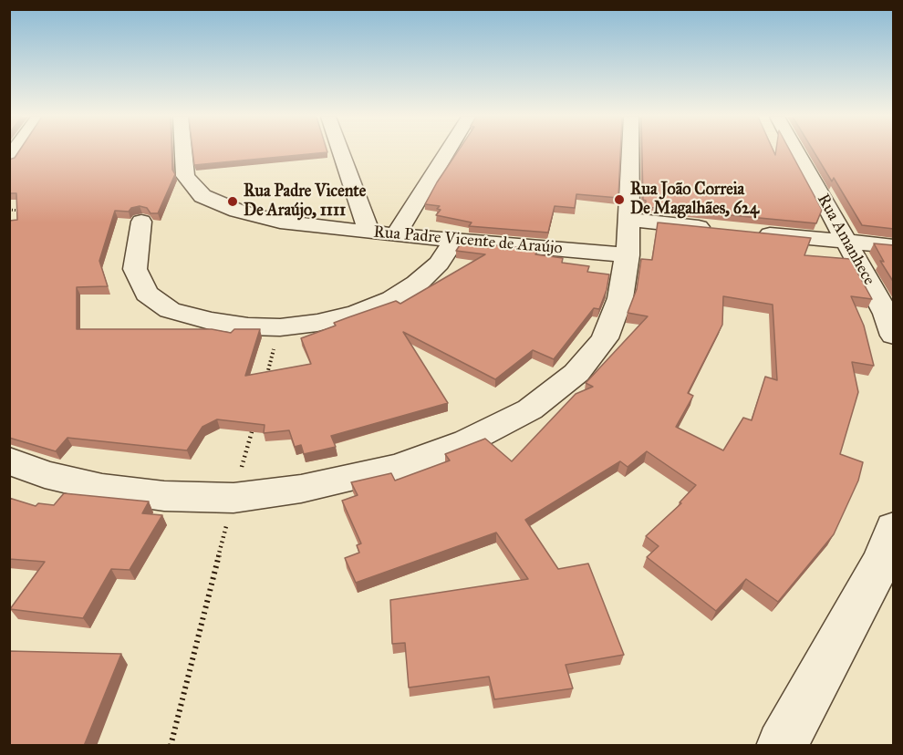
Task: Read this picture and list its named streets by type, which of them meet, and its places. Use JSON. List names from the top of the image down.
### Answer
{
  "streets": {
    "street": ["Rua Amanhece", "Rua Padre Vicente de Araújo"]
  },
  "places": ["Rua João Correia De Magalhães, 624", "Rua Padre Vicente De Araújo, 1111"]
}
